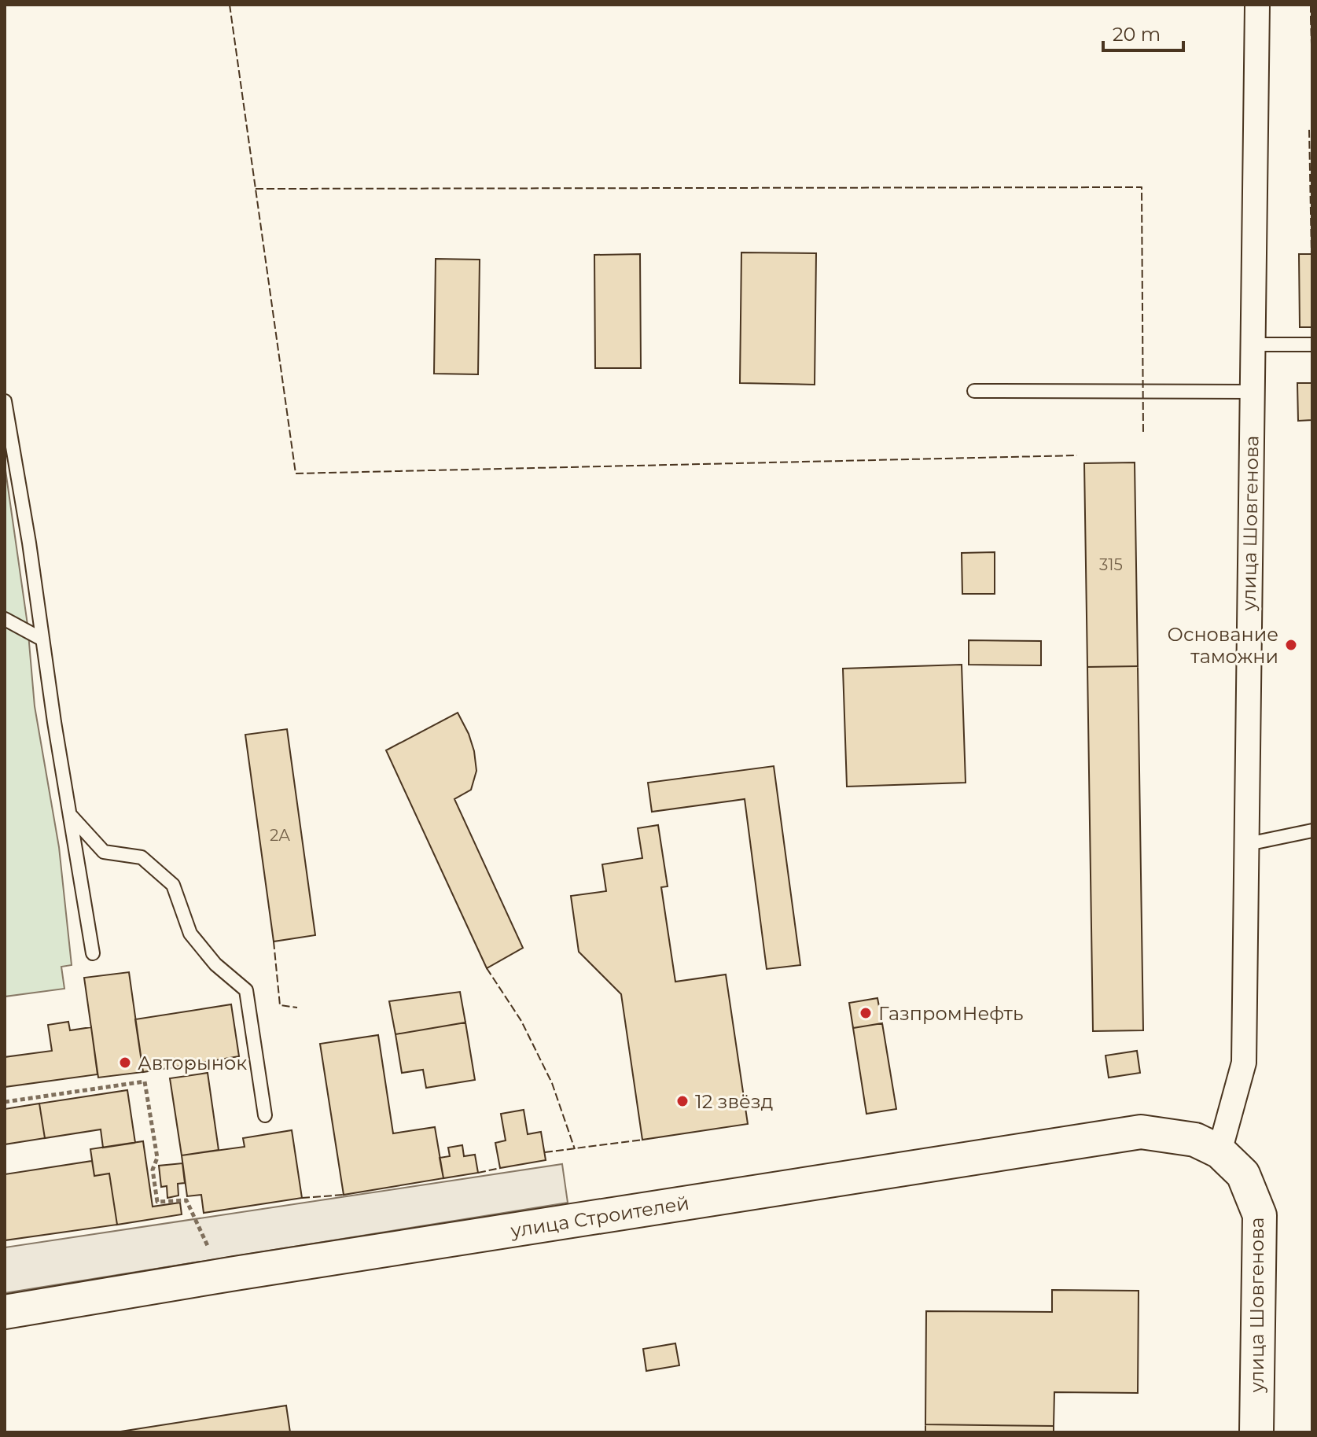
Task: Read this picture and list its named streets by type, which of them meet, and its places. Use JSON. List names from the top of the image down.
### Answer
{
  "streets": {
    "street": ["улица Шовгенова", "улица Строителей"]
  },
  "crossings": [
    ["улица Шовгенова", "улица Строителей"]
  ],
  "places": [
    "Основание таможни",
    "ГазпромНефть",
    "Авторынок",
    "12 звёзд"
  ],
  "house_numbers": ["315", "2А"],
  "scale_bar": "20 m"
}
